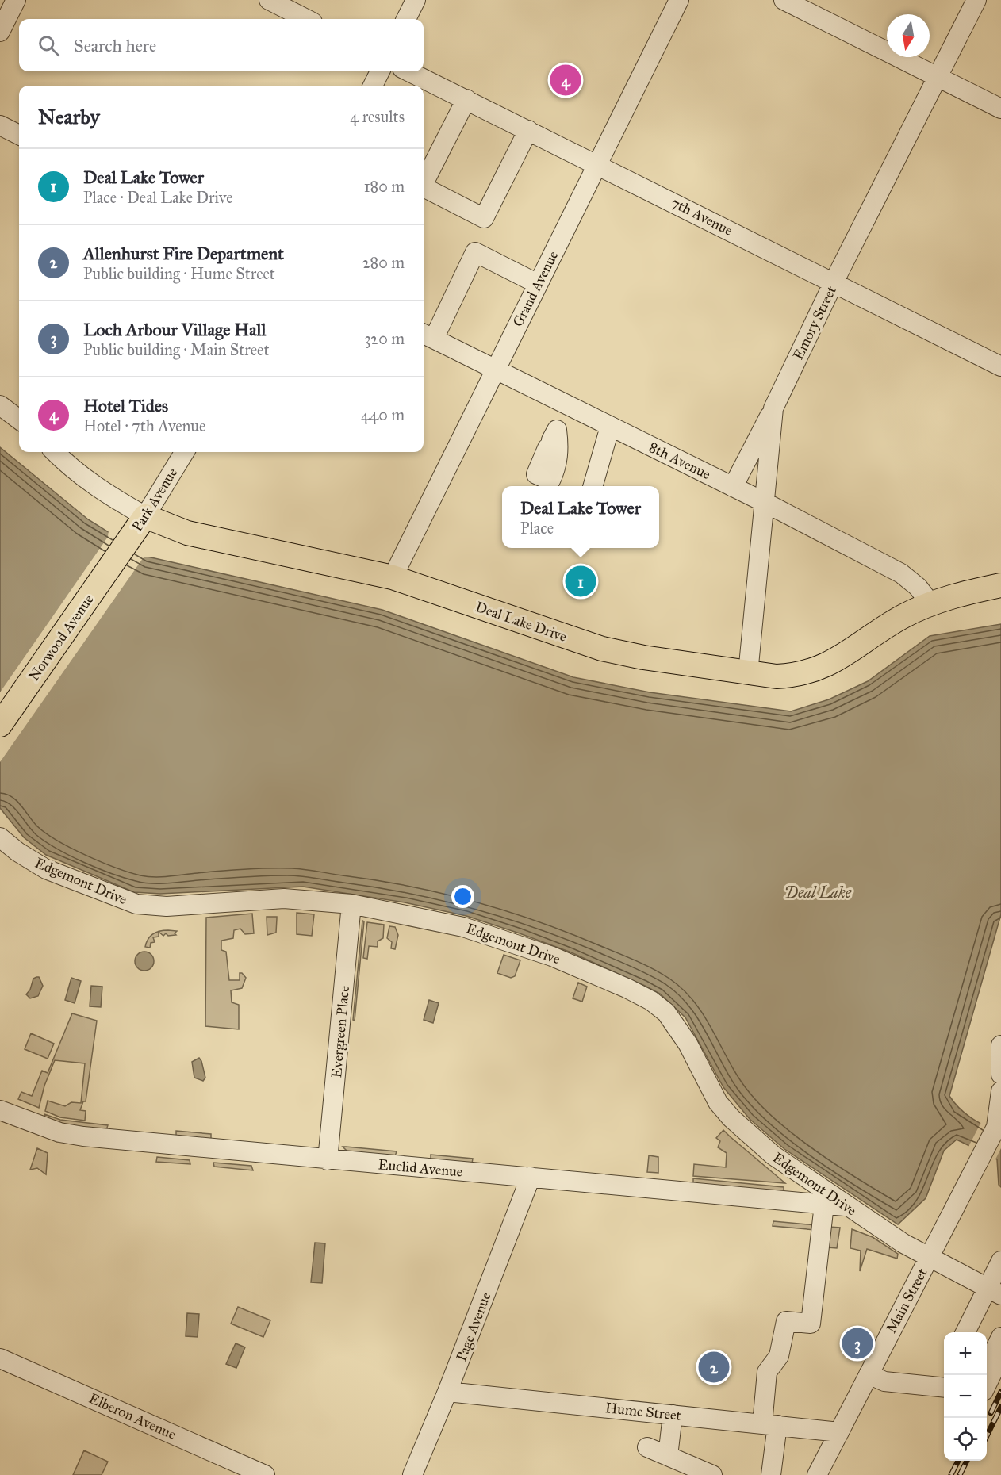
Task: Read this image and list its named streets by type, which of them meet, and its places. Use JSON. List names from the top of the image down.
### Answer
{
  "streets": {
    "main road": ["Park Avenue", "Deal Lake Drive", "Norwood Avenue"],
    "street": [
      "7th Avenue",
      "Grand Avenue",
      "Emory Street",
      "8th Avenue",
      "Edgemont Drive",
      "Evergreen Place",
      "Euclid Avenue",
      "Main Street",
      "Page Avenue",
      "Hume Street",
      "Elberon Avenue"
    ]
  },
  "crossings": [
    ["7th Avenue", "Grand Avenue"],
    ["7th Avenue", "Emory Street"],
    ["Grand Avenue", "8th Avenue"],
    ["Grand Avenue", "Deal Lake Drive"],
    ["Emory Street", "8th Avenue"],
    ["Emory Street", "Deal Lake Drive"],
    ["8th Avenue", "Deal Lake Drive"],
    ["Park Avenue", "Deal Lake Drive"],
    ["Park Avenue", "Norwood Avenue"],
    ["Edgemont Drive", "Evergreen Place"],
    ["Edgemont Drive", "Euclid Avenue"],
    ["Edgemont Drive", "Main Street"],
    ["Evergreen Place", "Euclid Avenue"],
    ["Euclid Avenue", "Page Avenue"],
    ["Main Street", "Hume Street"],
    ["Page Avenue", "Hume Street"]
  ],
  "water": ["Deal Lake"],
  "north": "bottom",
  "page": {
    "search": "Search here",
    "pins": [
      "4",
      "1",
      "3",
      "2"
    ],
    "heading": ["Nearby", "4 results"],
    "list": [
      {
        "mark": "1",
        "name": "Deal Lake Tower",
        "note": "Place · Deal Lake Drive",
        "value": "180 m"
      },
      {
        "mark": "2",
        "name": "Allenhurst Fire Department",
        "note": "Public building · Hume Street",
        "value": "280 m"
      },
      {
        "mark": "3",
        "name": "Loch Arbour Village Hall",
        "note": "Public building · Main Street",
        "value": "320 m"
      },
      {
        "mark": "4",
        "name": "Hotel Tides",
        "note": "Hotel · 7th Avenue",
        "value": "440 m"
      }
    ],
    "popup": ["Deal Lake Tower", "Place"],
    "map_buttons": ["+", "−"]
  }
}
